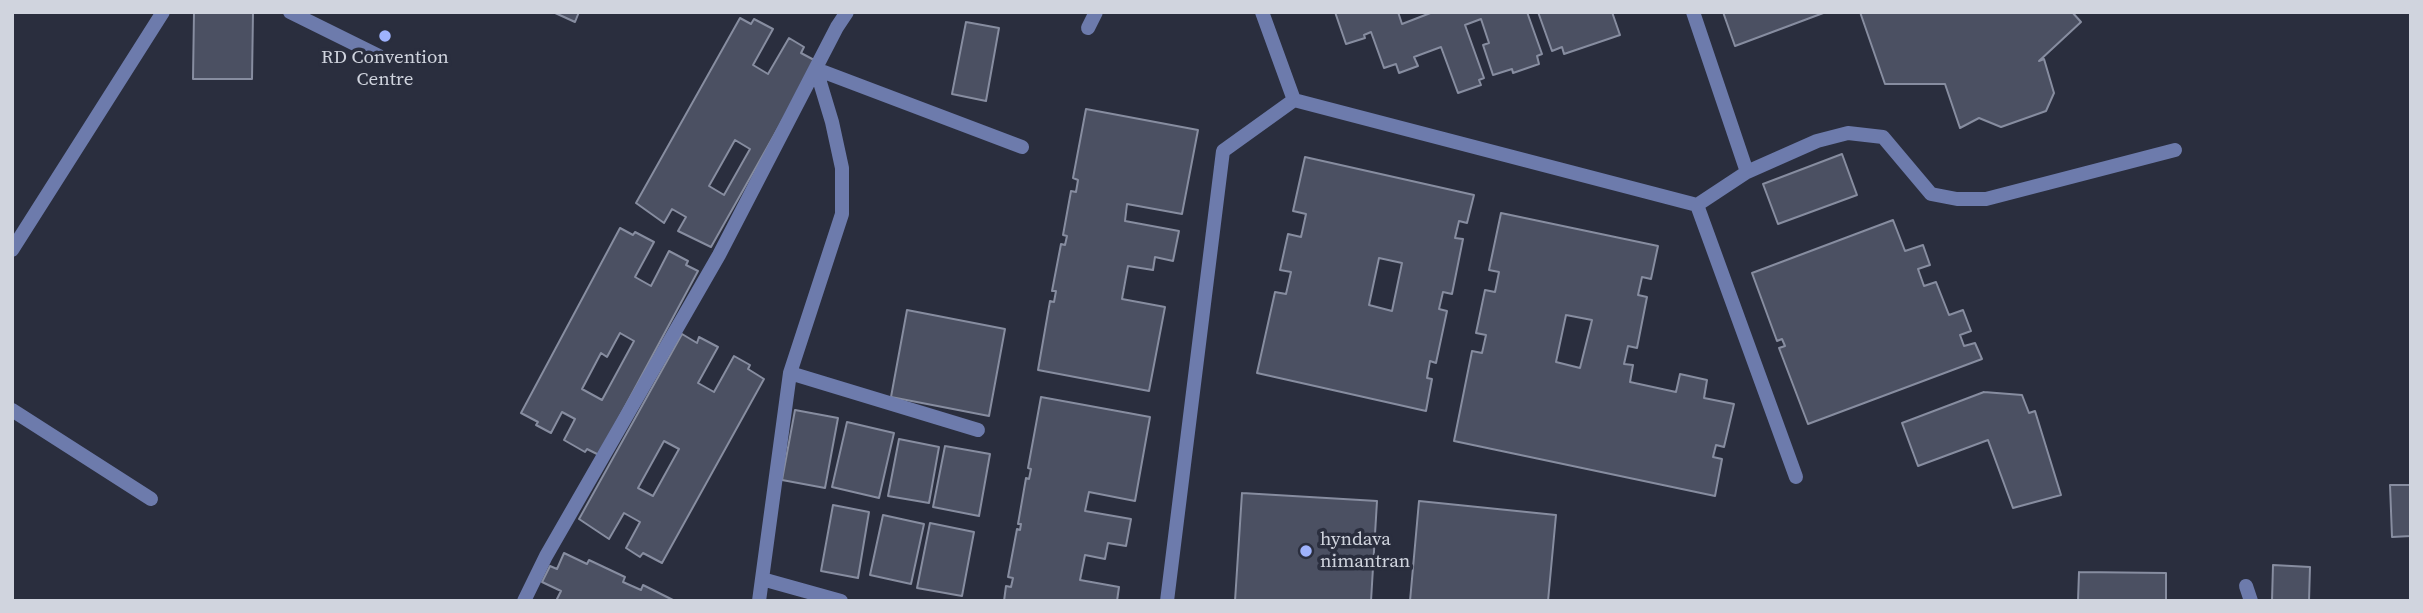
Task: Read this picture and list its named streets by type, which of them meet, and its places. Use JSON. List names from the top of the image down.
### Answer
{
  "places": ["RD Convention Centre", "hyndava nimantran"]
}
